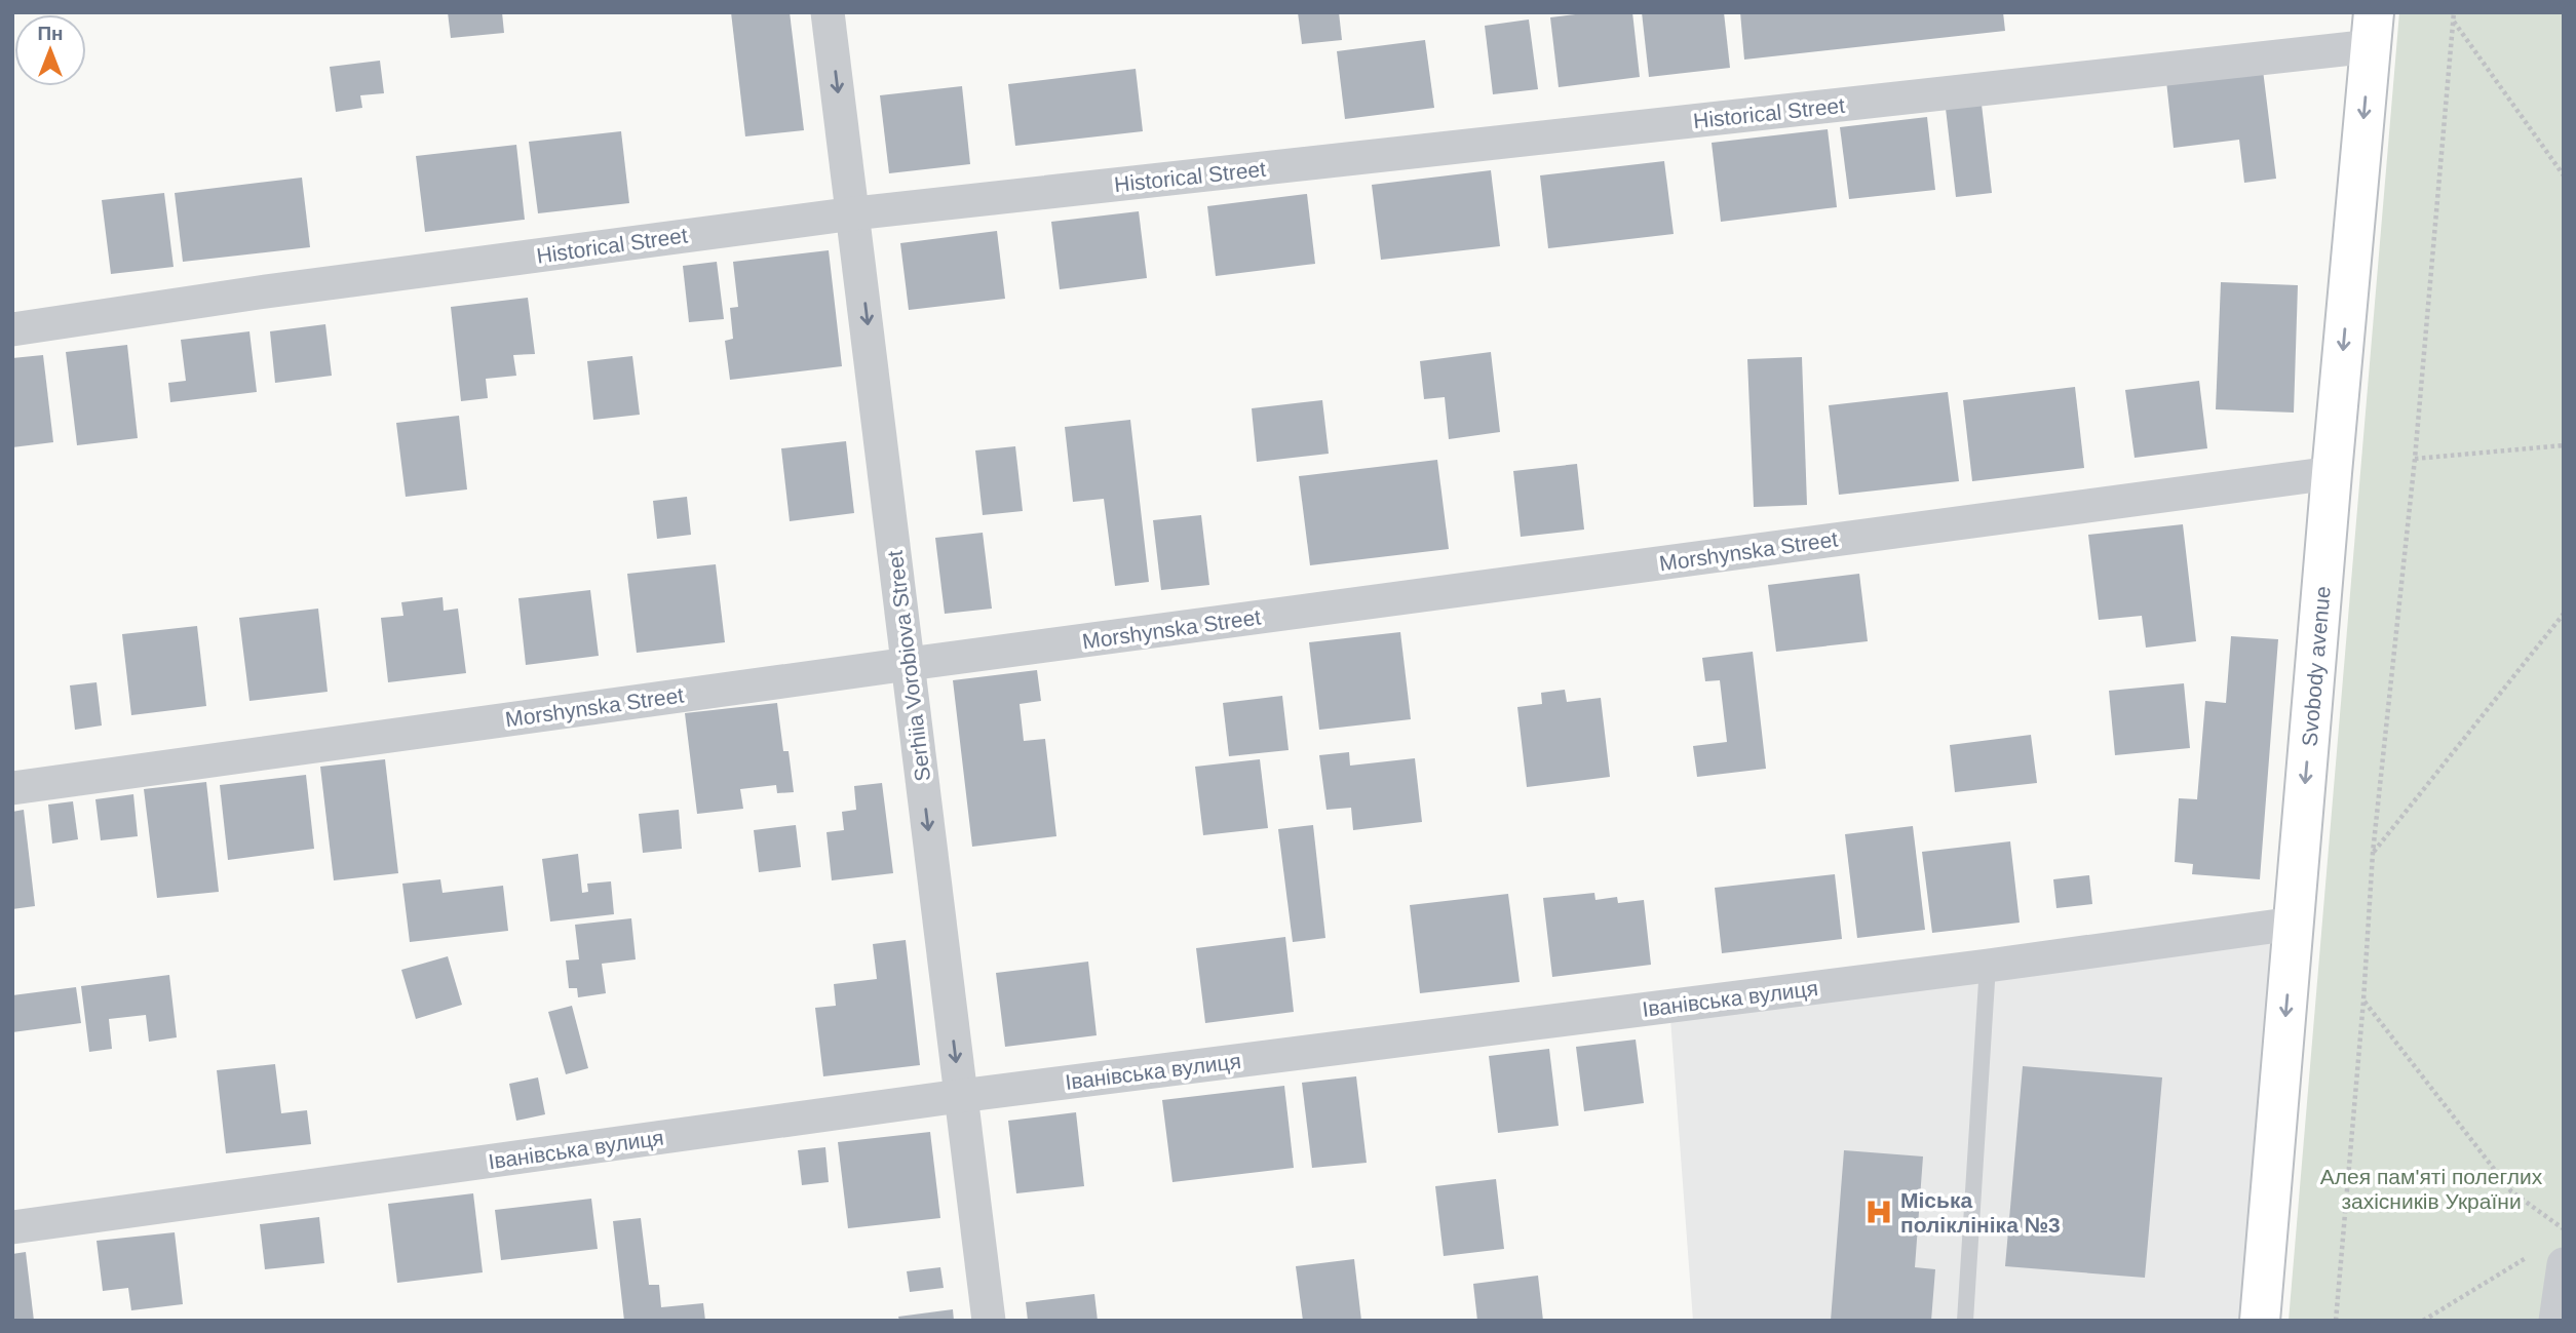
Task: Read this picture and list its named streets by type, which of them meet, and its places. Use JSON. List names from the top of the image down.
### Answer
{
  "streets": {
    "main road": ["Svobody avenue"],
    "street": [
      "Historical Street",
      "Morshynska Street",
      "Serhiia Vorobiova Street",
      "Іванівська вулиця"
    ]
  },
  "crossings": [
    ["Historical Street", "Serhiia Vorobiova Street"],
    ["Historical Street", "Svobody avenue"],
    ["Morshynska Street", "Serhiia Vorobiova Street"],
    ["Morshynska Street", "Svobody avenue"],
    ["Serhiia Vorobiova Street", "Іванівська вулиця"],
    ["Svobody avenue", "Іванівська вулиця"]
  ],
  "one_way": ["Serhiia Vorobiova Street", "Svobody avenue"],
  "parks": ["Алея пам'яті полеглих захісників України"],
  "places": {
    "hospital": ["Міська поліклініка №3"]
  },
  "north": "top"
}
